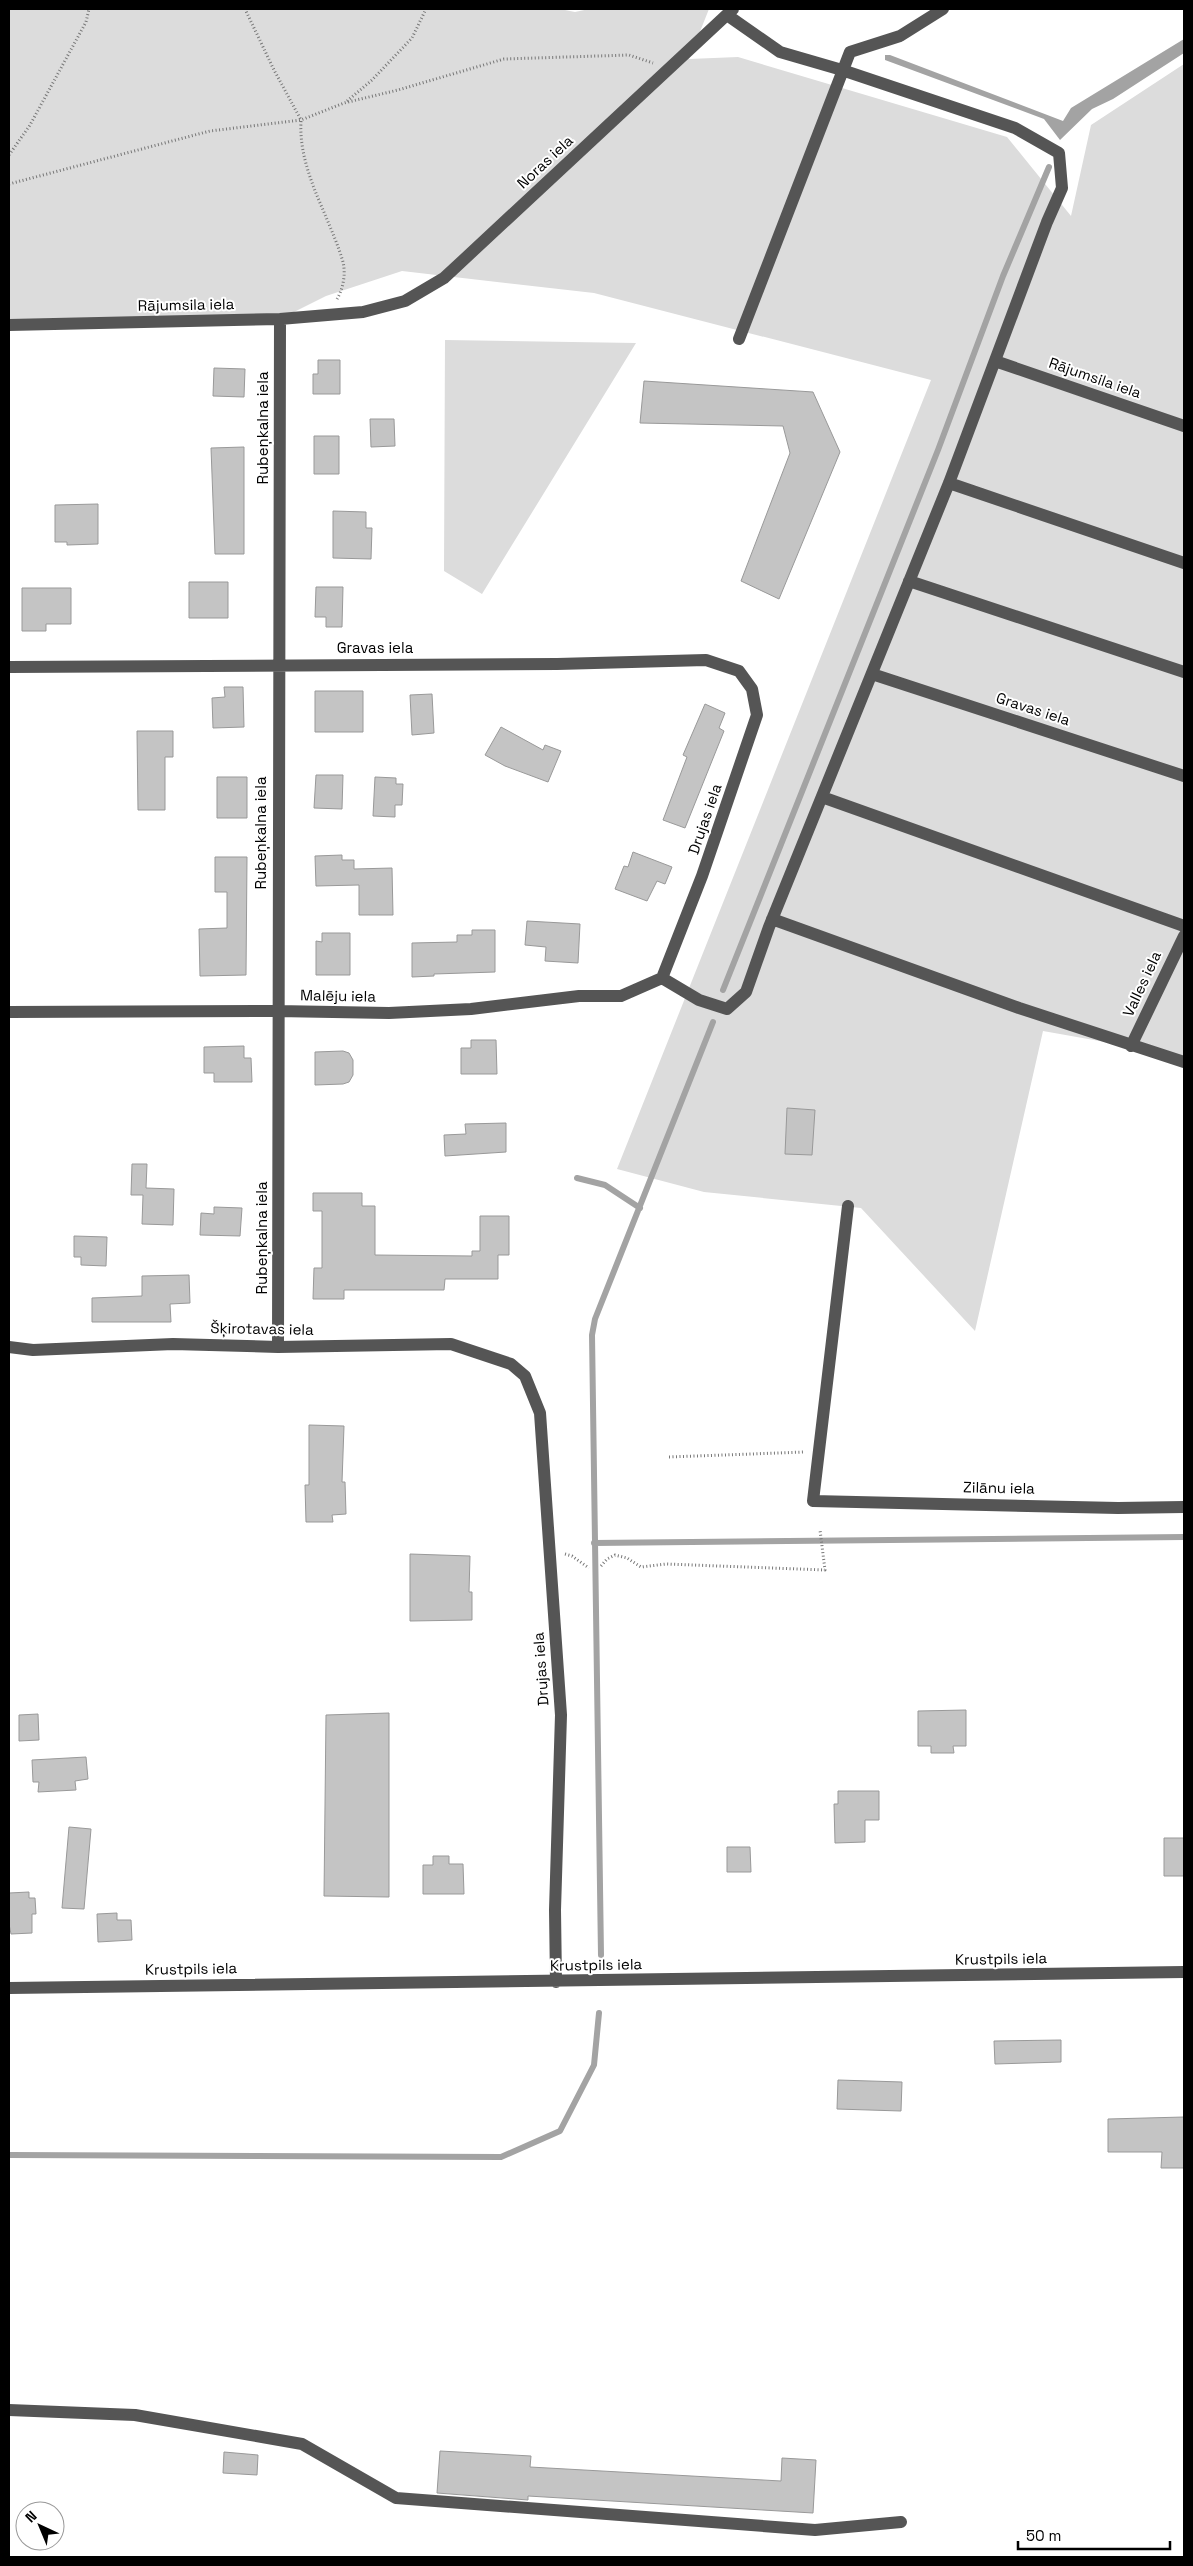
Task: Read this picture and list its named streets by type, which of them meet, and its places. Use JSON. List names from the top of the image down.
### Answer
{
  "streets": {
    "street": [
      "Noras iela",
      "Rājumsila iela",
      "Rubeņkalna iela",
      "Gravas iela",
      "Drujas iela",
      "Valles iela",
      "Malēju iela",
      "Šķirotavas iela",
      "Zilānu iela",
      "Krustpils iela"
    ]
  },
  "crossings": [
    ["Noras iela", "Rājumsila iela"],
    ["Rājumsila iela", "Rubeņkalna iela"],
    ["Rubeņkalna iela", "Gravas iela"],
    ["Rubeņkalna iela", "Malēju iela"],
    ["Rubeņkalna iela", "Šķirotavas iela"],
    ["Gravas iela", "Drujas iela"],
    ["Drujas iela", "Malēju iela"],
    ["Drujas iela", "Šķirotavas iela"],
    ["Drujas iela", "Krustpils iela"]
  ],
  "scale_bar": "50 m",
  "north": "top left"
}
